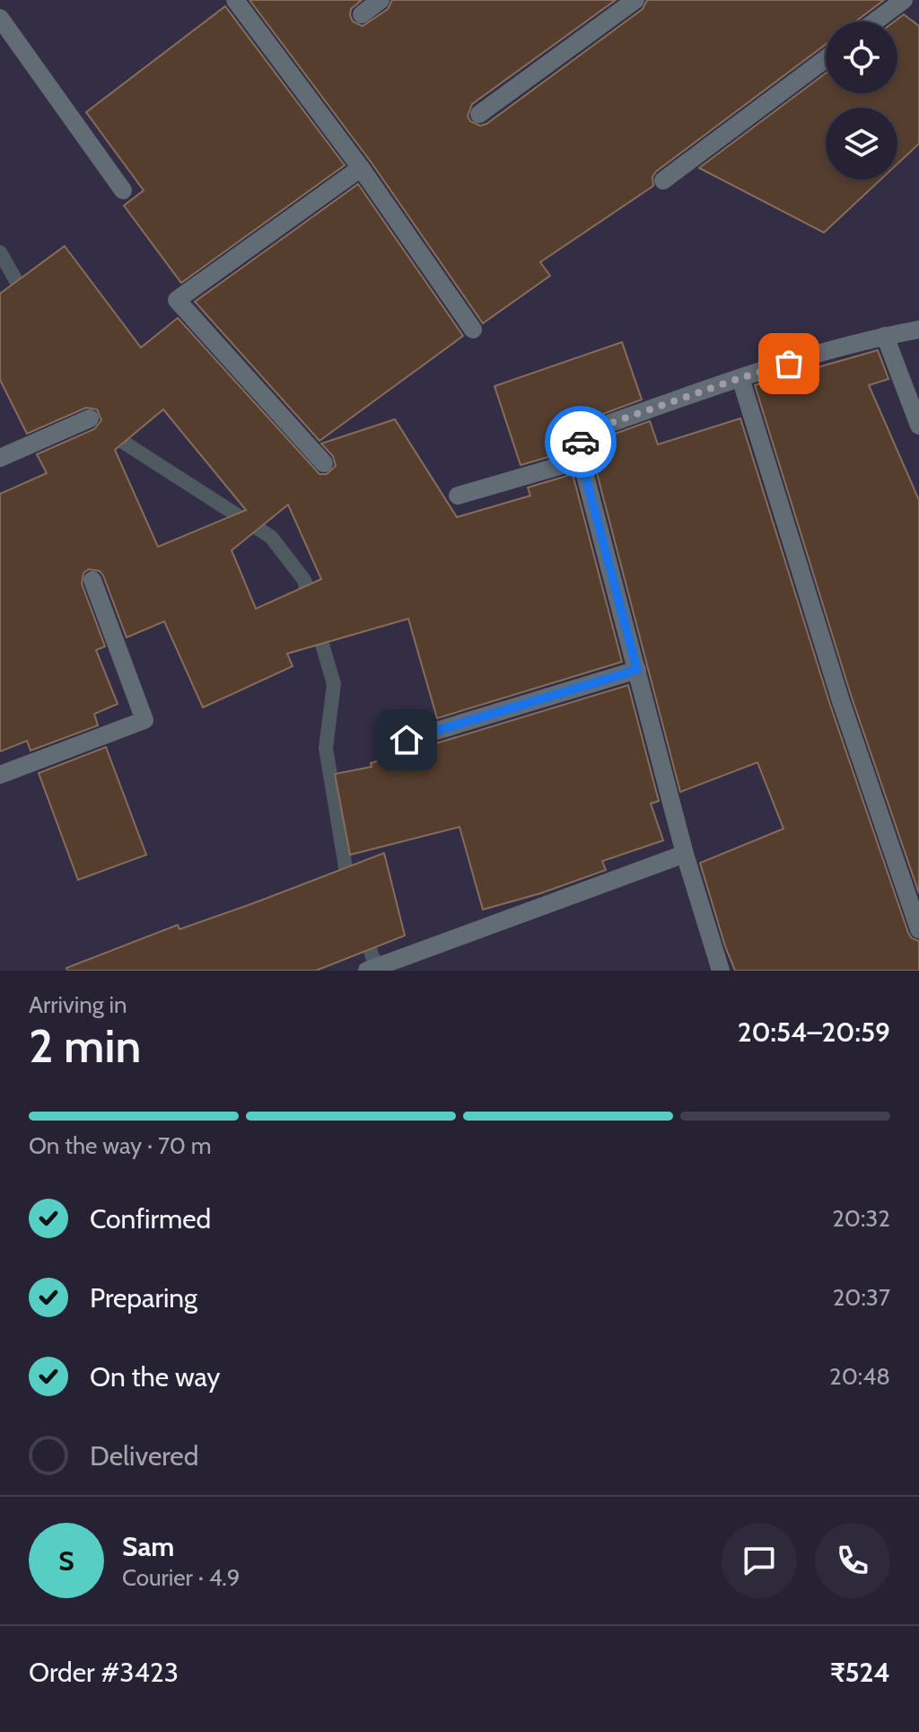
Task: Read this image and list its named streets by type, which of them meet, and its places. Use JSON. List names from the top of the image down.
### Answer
{
  "page": {
    "heading": ["2 min", "Arriving in", "20:54–20:59"],
    "panel": [
      "Sam",
      "Courier · 4.9",
      "Order #3423",
      "₹524"
    ],
    "bar": "On the way · 70 m",
    "list": [
      ["Confirmed", "20:32"],
      ["Preparing", "20:37"],
      ["On the way", "20:48"],
      "Delivered"
    ],
    "round": "S"
  }
}
